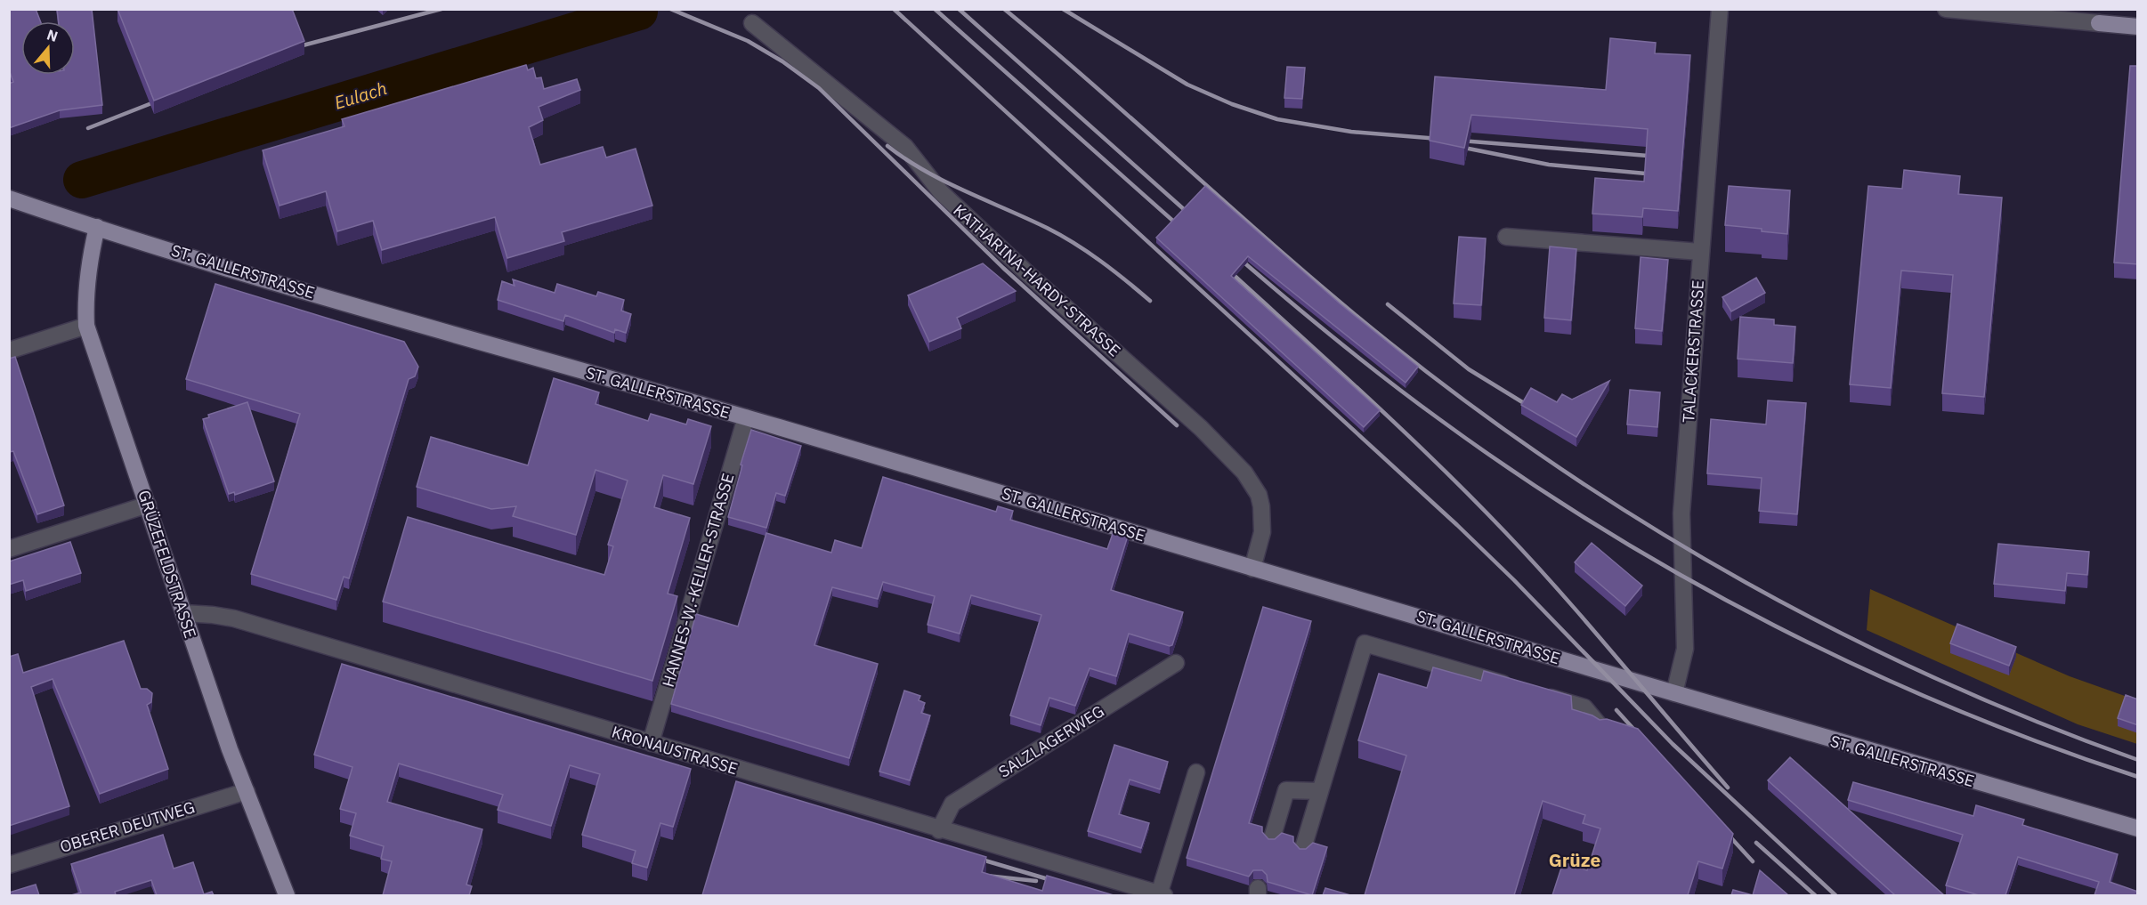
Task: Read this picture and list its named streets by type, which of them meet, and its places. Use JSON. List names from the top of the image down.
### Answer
{
  "streets": {
    "main road": ["ST. GALLERSTRASSE", "GRÜZEFELDSTRASSE"],
    "street": [
      "KATHARINA-HARDY-STRASSE",
      "TALACKERSTRASSE",
      "HANNES-W.-KELLER-STRASSE",
      "SALZLAGERWEG",
      "KRONAUSTRASSE",
      "OBERER DEUTWEG"
    ]
  },
  "crossings": [
    ["ST. GALLERSTRASSE", "KATHARINA-HARDY-STRASSE"],
    ["ST. GALLERSTRASSE", "TALACKERSTRASSE"],
    ["ST. GALLERSTRASSE", "GRÜZEFELDSTRASSE"],
    ["ST. GALLERSTRASSE", "HANNES-W.-KELLER-STRASSE"],
    ["GRÜZEFELDSTRASSE", "KRONAUSTRASSE"],
    ["GRÜZEFELDSTRASSE", "OBERER DEUTWEG"],
    ["HANNES-W.-KELLER-STRASSE", "KRONAUSTRASSE"],
    ["SALZLAGERWEG", "KRONAUSTRASSE"]
  ],
  "districts": ["Grüze"],
  "water": ["Eulach"],
  "north": "top"
}
